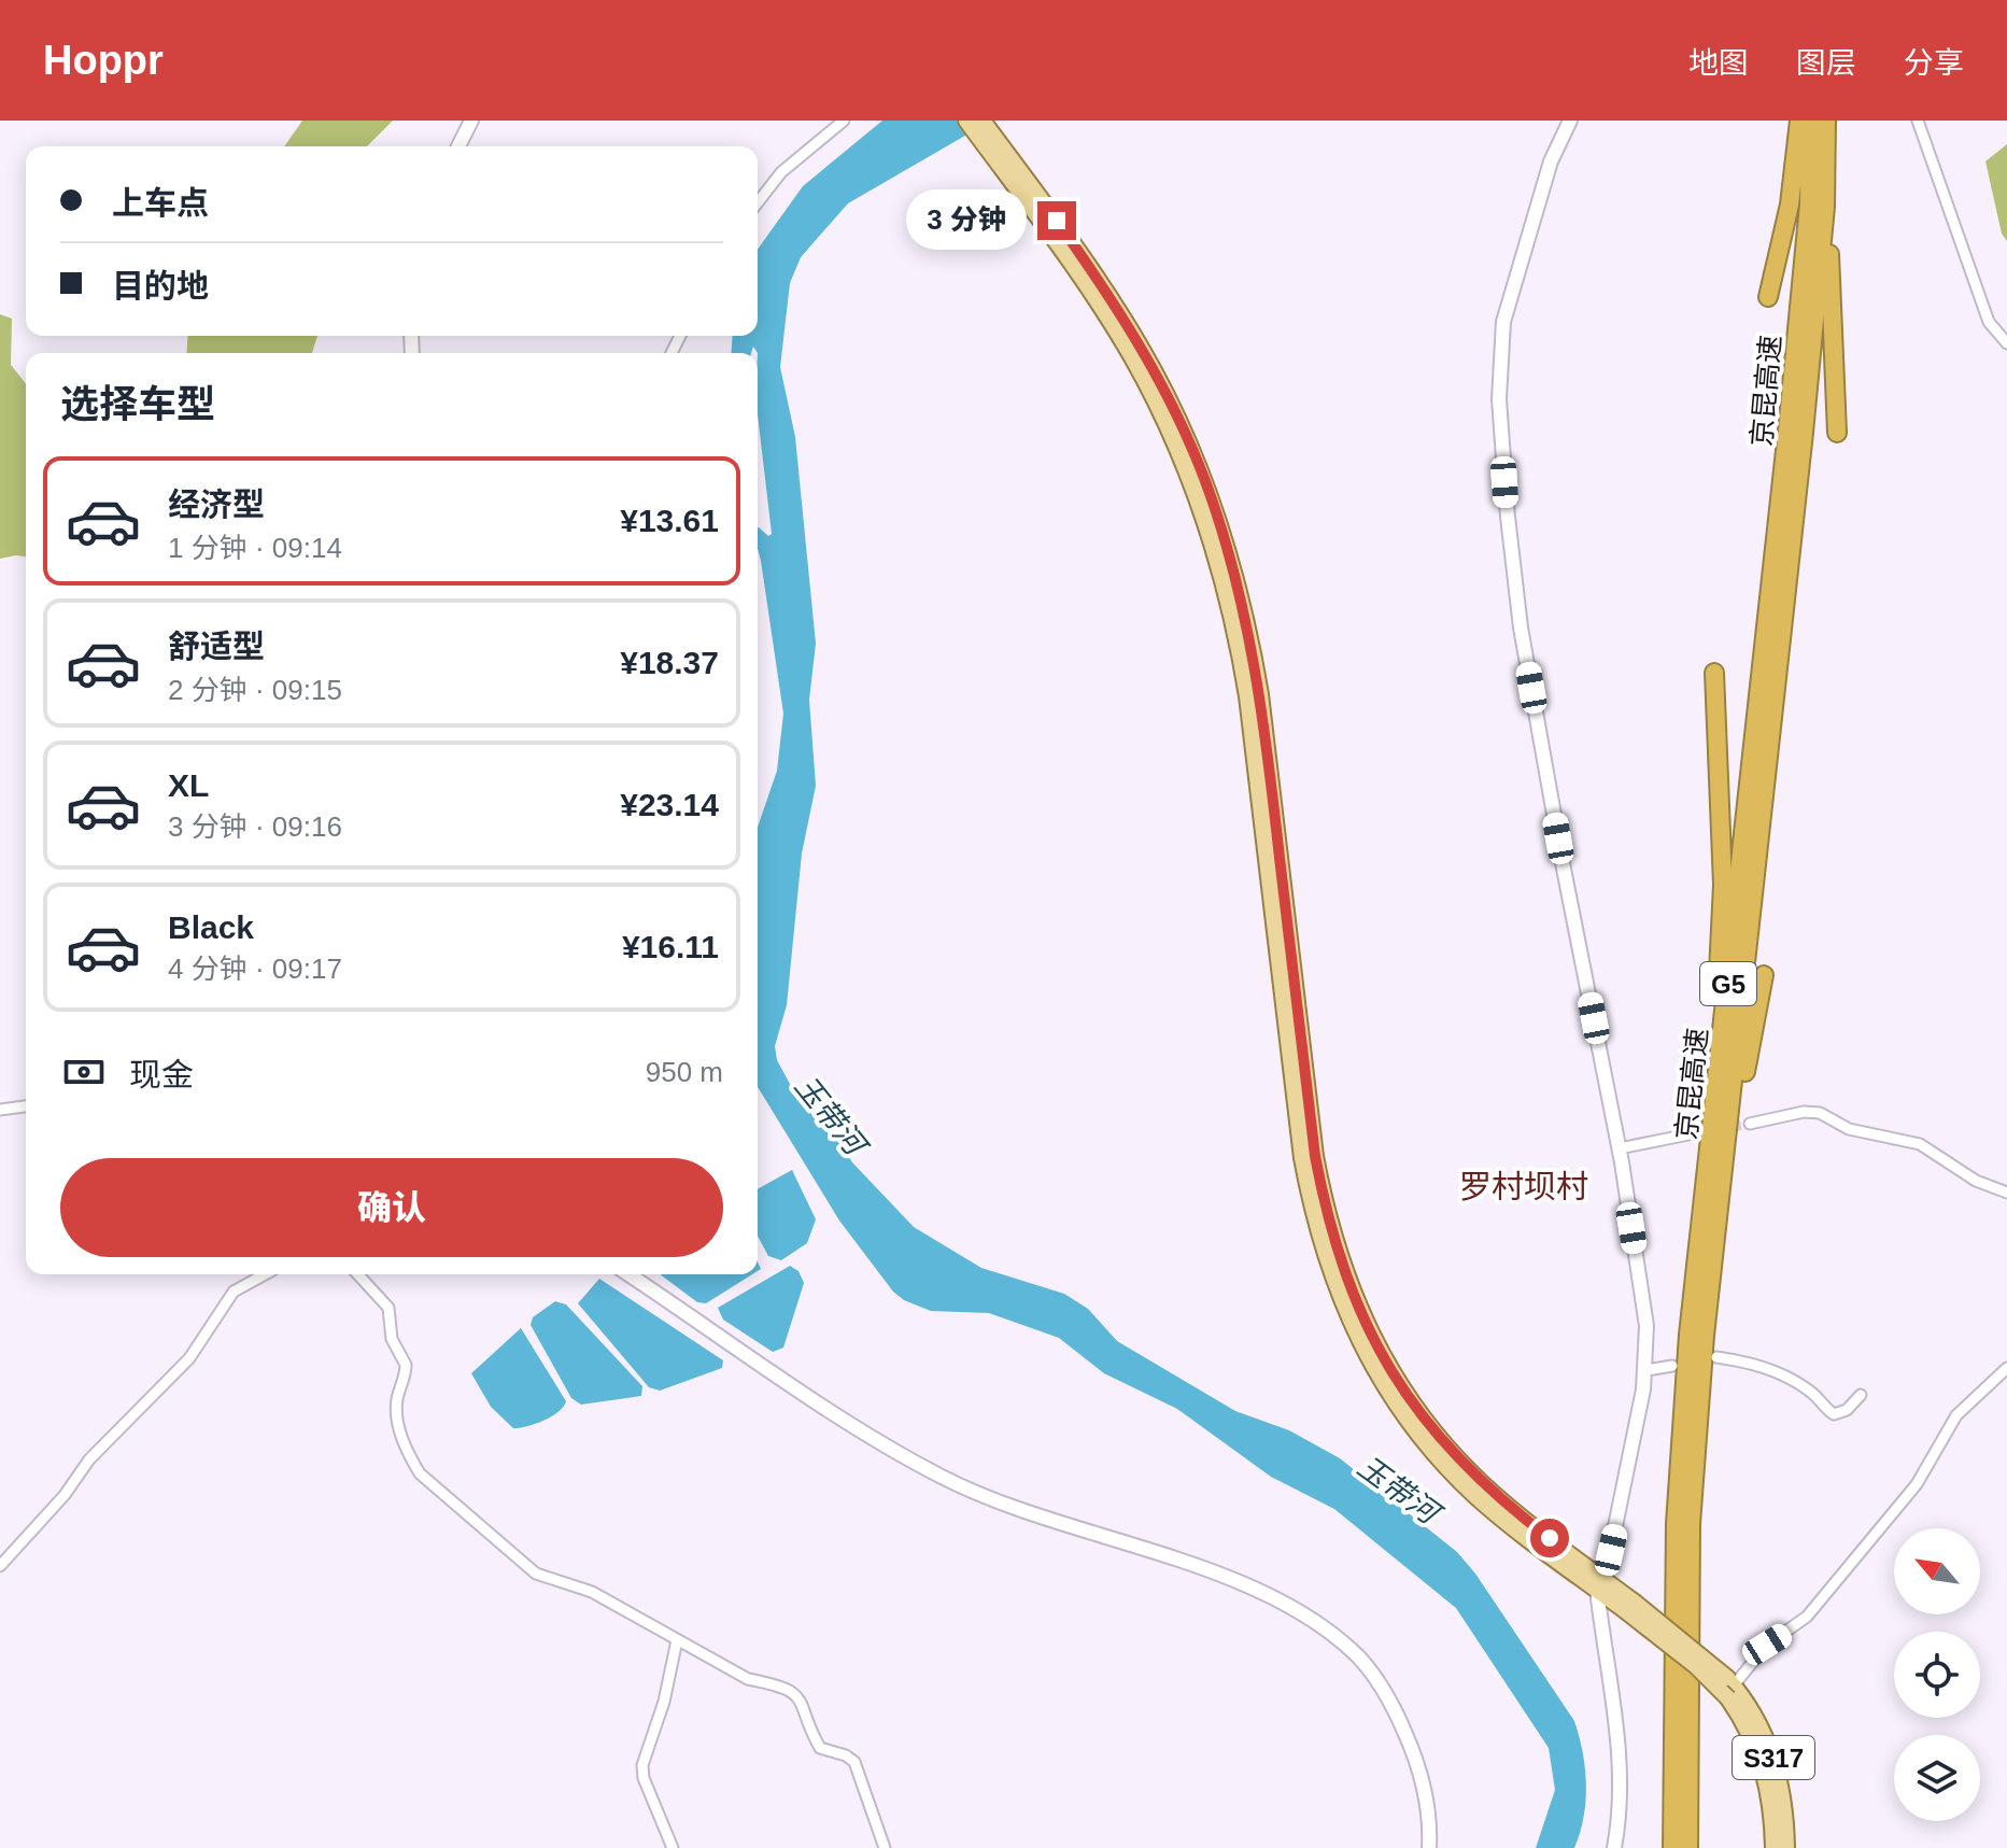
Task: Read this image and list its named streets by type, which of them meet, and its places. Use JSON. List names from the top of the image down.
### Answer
{
  "streets": {
    "highway": ["京昆高速", "G5"],
    "main road": ["S317"]
  },
  "districts": ["罗村坝村"],
  "water": ["玉带河"],
  "north": "top left",
  "page": {
    "header": "Hoppr",
    "nav": ["地图", "图层", "分享"],
    "banner": ["上车点", "目的地"],
    "bubble": "3 分钟",
    "heading": "选择车型",
    "list": [
      {
        "name": "经济型",
        "note": "1 分钟 · 09:14",
        "value": "¥13.61"
      },
      {
        "name": "舒适型",
        "note": "2 分钟 · 09:15",
        "value": "¥18.37"
      },
      {
        "name": "XL",
        "note": "3 分钟 · 09:16",
        "value": "¥23.14"
      },
      {
        "name": "Black",
        "note": "4 分钟 · 09:17",
        "value": "¥16.11"
      }
    ],
    "pay": ["现金", "950 m"],
    "buttons": "确认"
  }
}
